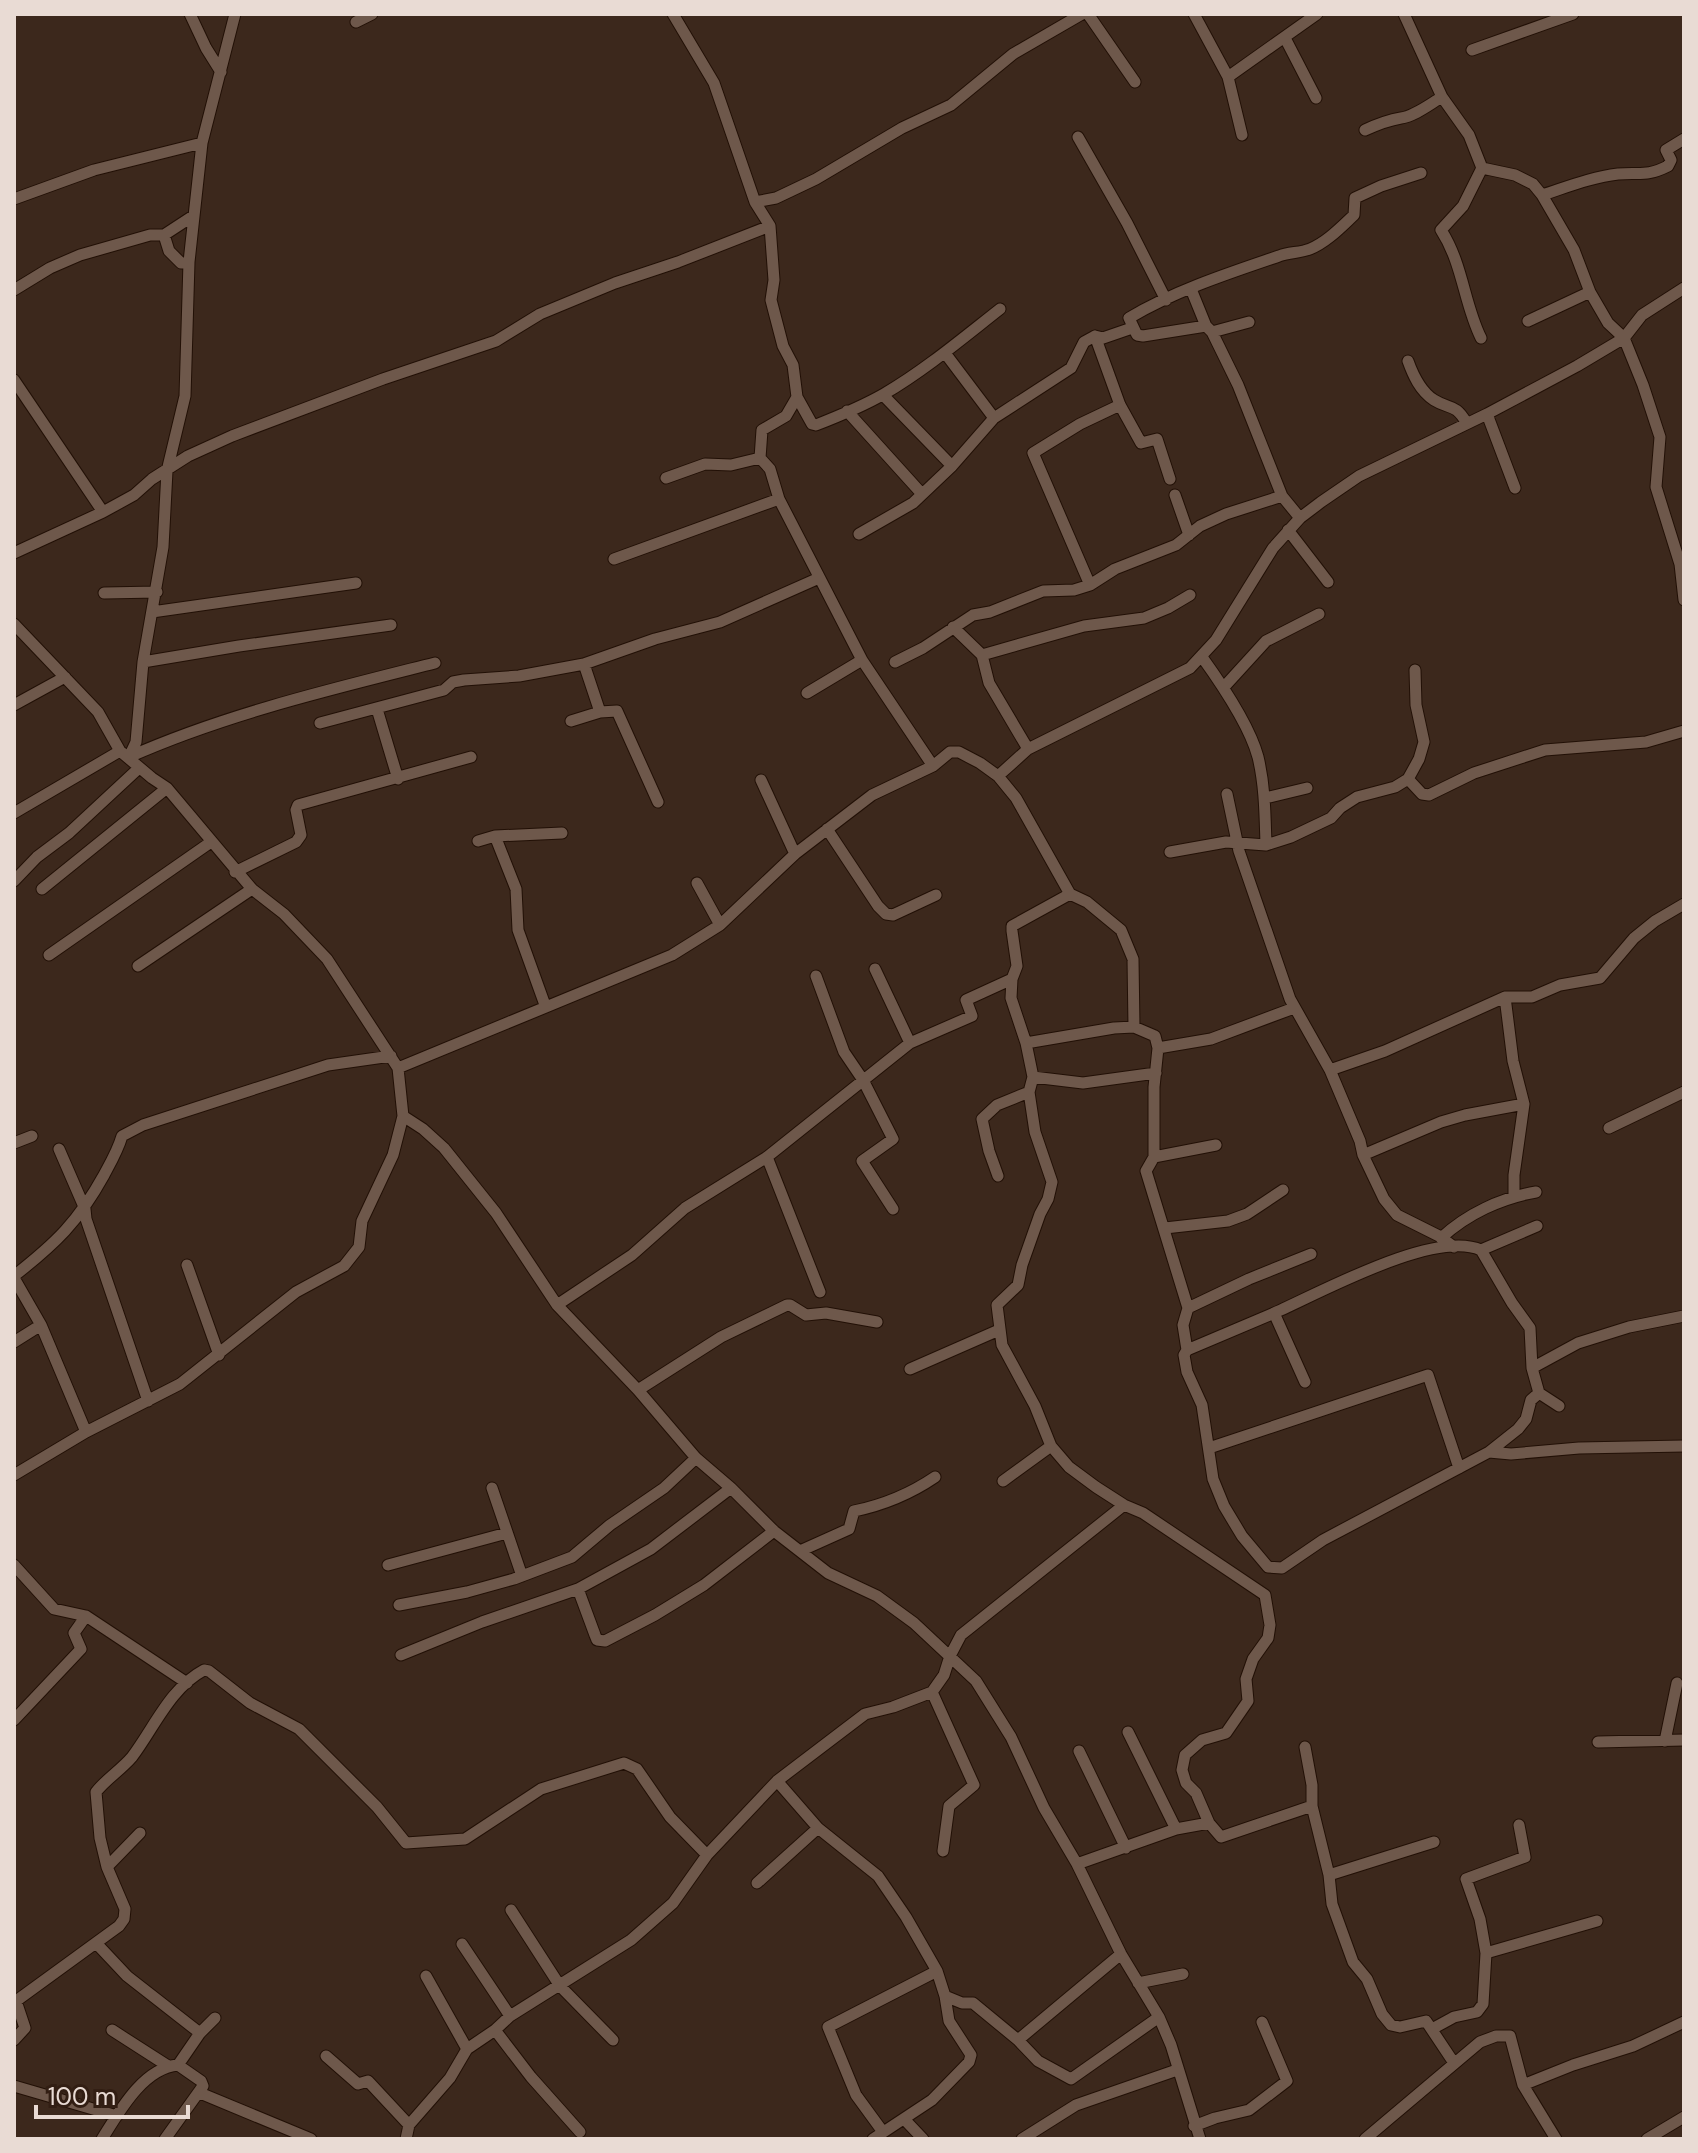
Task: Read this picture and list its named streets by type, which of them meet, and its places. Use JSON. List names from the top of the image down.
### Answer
{
  "scale_bar": "100 m"
}
